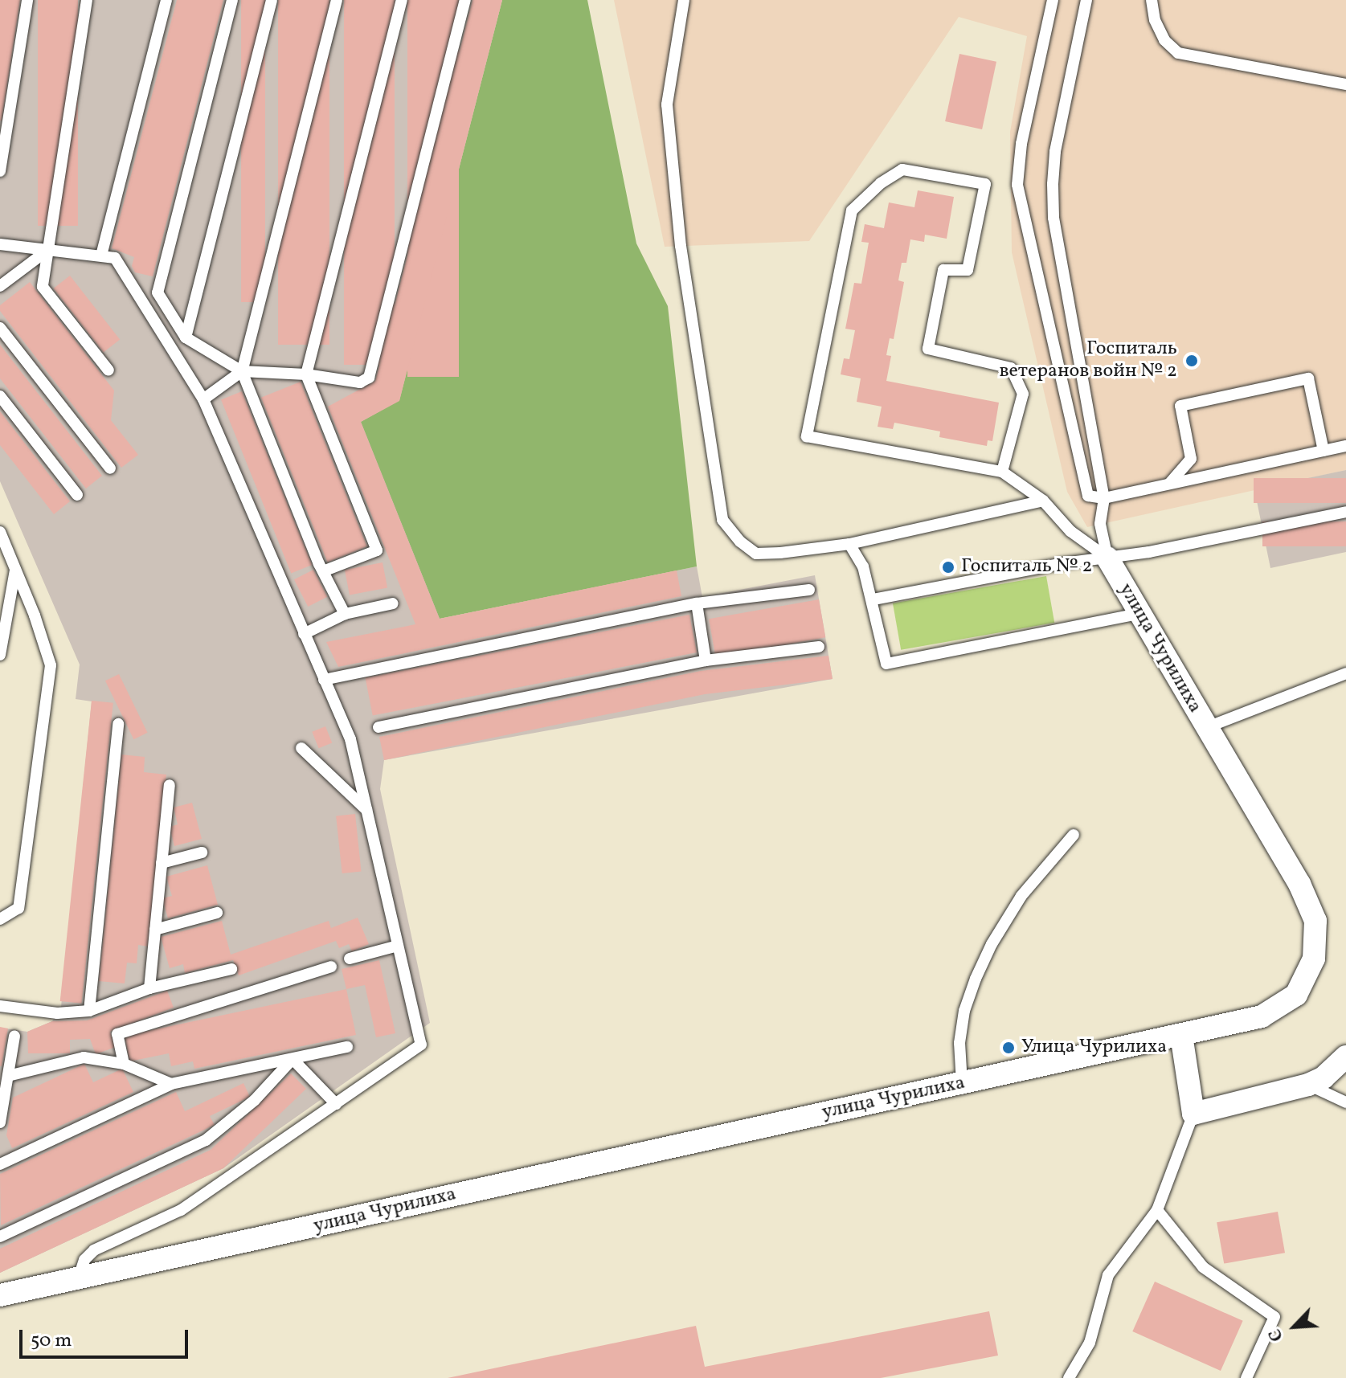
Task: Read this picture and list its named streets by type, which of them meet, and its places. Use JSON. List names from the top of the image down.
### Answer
{
  "streets": {
    "street": ["улица Чурилиха"]
  },
  "places": ["Госпиталь ветеранов войн № 2", "Госпиталь № 2", "Улица Чурилиха"],
  "scale_bar": "50 m",
  "north": "bottom left"
}
